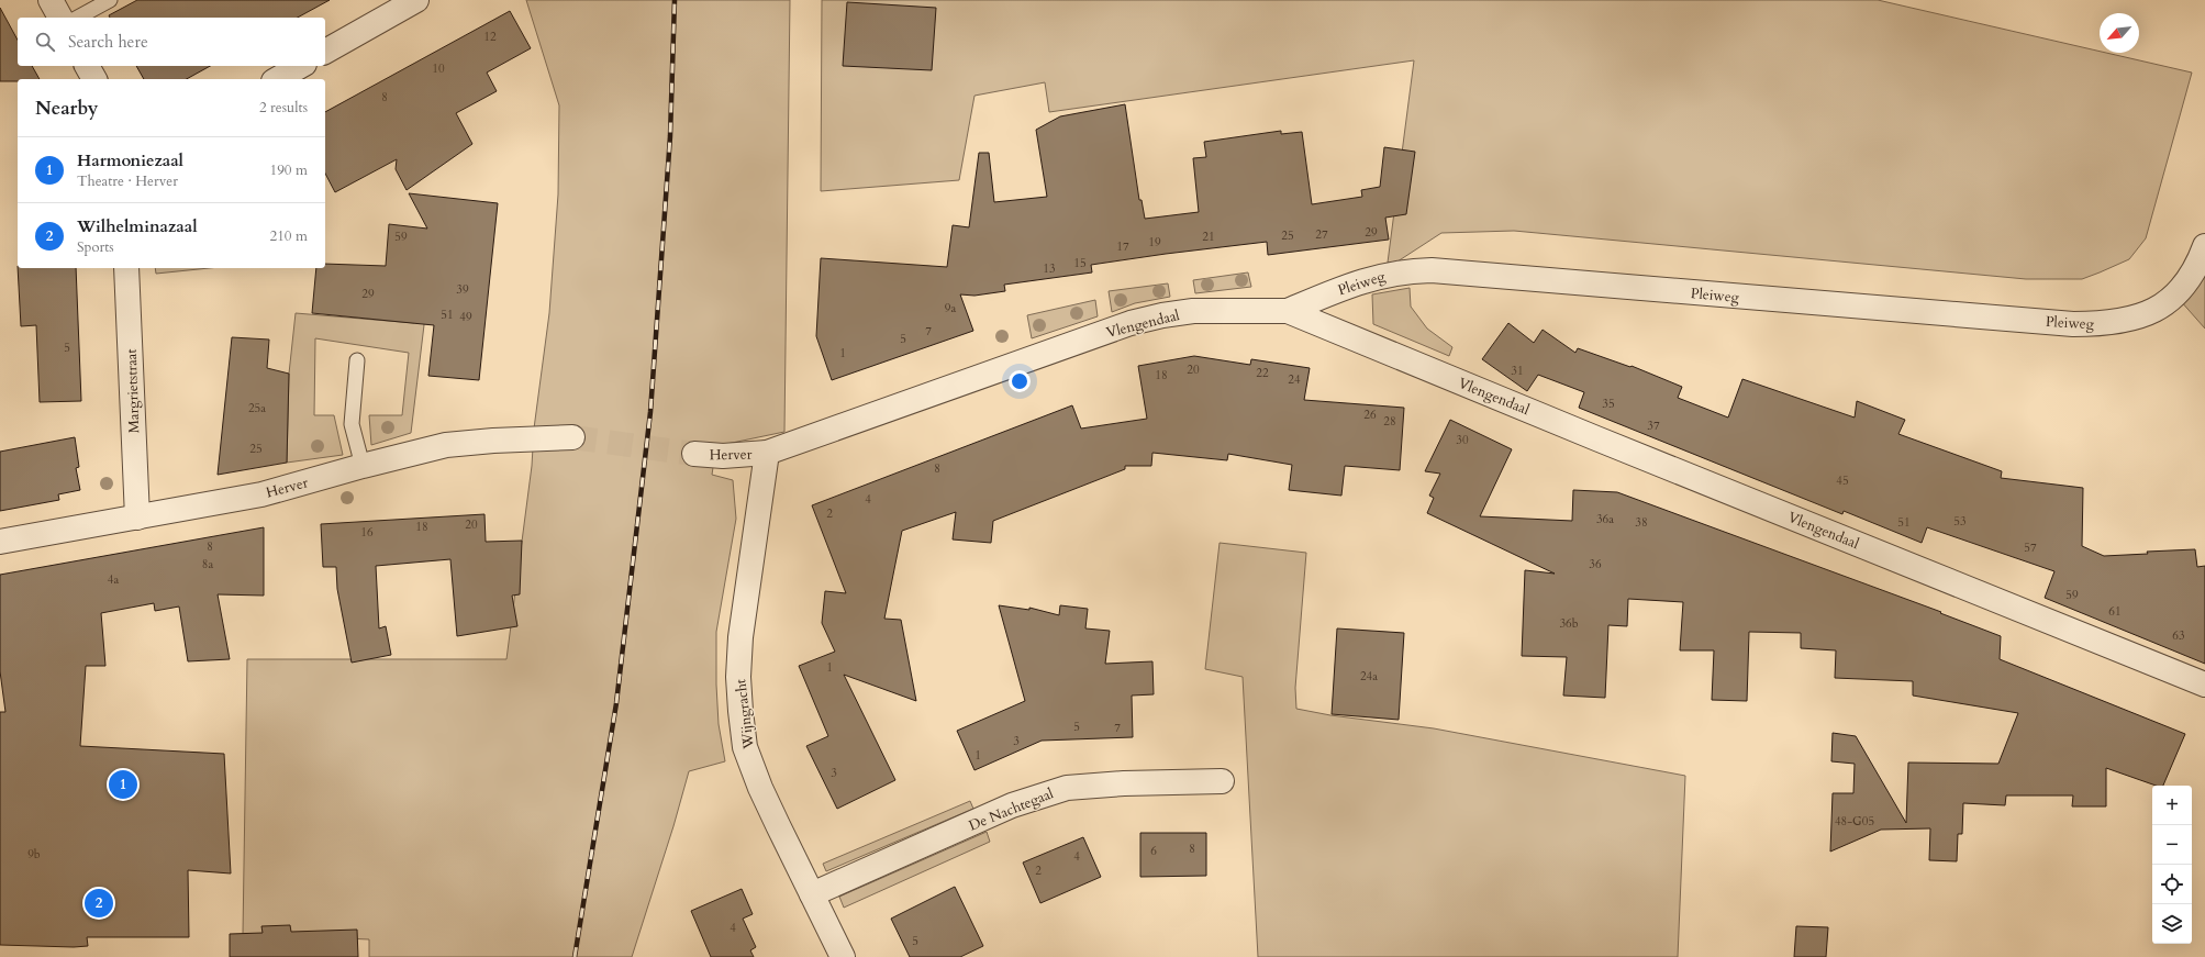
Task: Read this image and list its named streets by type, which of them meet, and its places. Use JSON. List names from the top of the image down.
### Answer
{
  "streets": {
    "street": [
      "Pleiweg",
      "Vlengendaal",
      "Margrietstraat",
      "Herver",
      "Wijngracht",
      "De Nachtegaal"
    ]
  },
  "crossings": [
    ["Pleiweg", "Vlengendaal"],
    ["Vlengendaal", "Herver"],
    ["Vlengendaal", "Wijngracht"],
    ["Margrietstraat", "Herver"],
    ["Herver", "Wijngracht"],
    ["Wijngracht", "De Nachtegaal"]
  ],
  "house_numbers": [
    "12",
    "10",
    "8",
    "29",
    "27",
    "25",
    "59",
    "21",
    "19",
    "17",
    "15",
    "13",
    "39",
    "29",
    "9a",
    "51",
    "49",
    "7",
    "5",
    "5",
    "1",
    "20",
    "31",
    "22",
    "18",
    "24",
    "35",
    "25a",
    "26",
    "28",
    "37",
    "30",
    "25",
    "8",
    "45",
    "4",
    "2",
    "36a",
    "53",
    "38",
    "51",
    "20",
    "18",
    "16",
    "8",
    "57",
    "8a",
    "36",
    "4a",
    "59",
    "61",
    "36b",
    "63",
    "1",
    "24a",
    "5",
    "7",
    "3",
    "1",
    "3",
    "48-G05",
    "8",
    "6",
    "9b",
    "4",
    "2",
    "4",
    "5"
  ],
  "north": "bottom left",
  "page": {
    "search": "Search here",
    "heading": ["Nearby", "2 results"],
    "list": [
      {
        "mark": "1",
        "name": "Harmoniezaal",
        "note": "Theatre · Herver",
        "value": "190 m"
      },
      {
        "mark": "2",
        "name": "Wilhelminazaal",
        "note": "Sports",
        "value": "210 m"
      }
    ],
    "pins": ["1", "2"],
    "map_buttons": ["+", "−"]
  }
}
